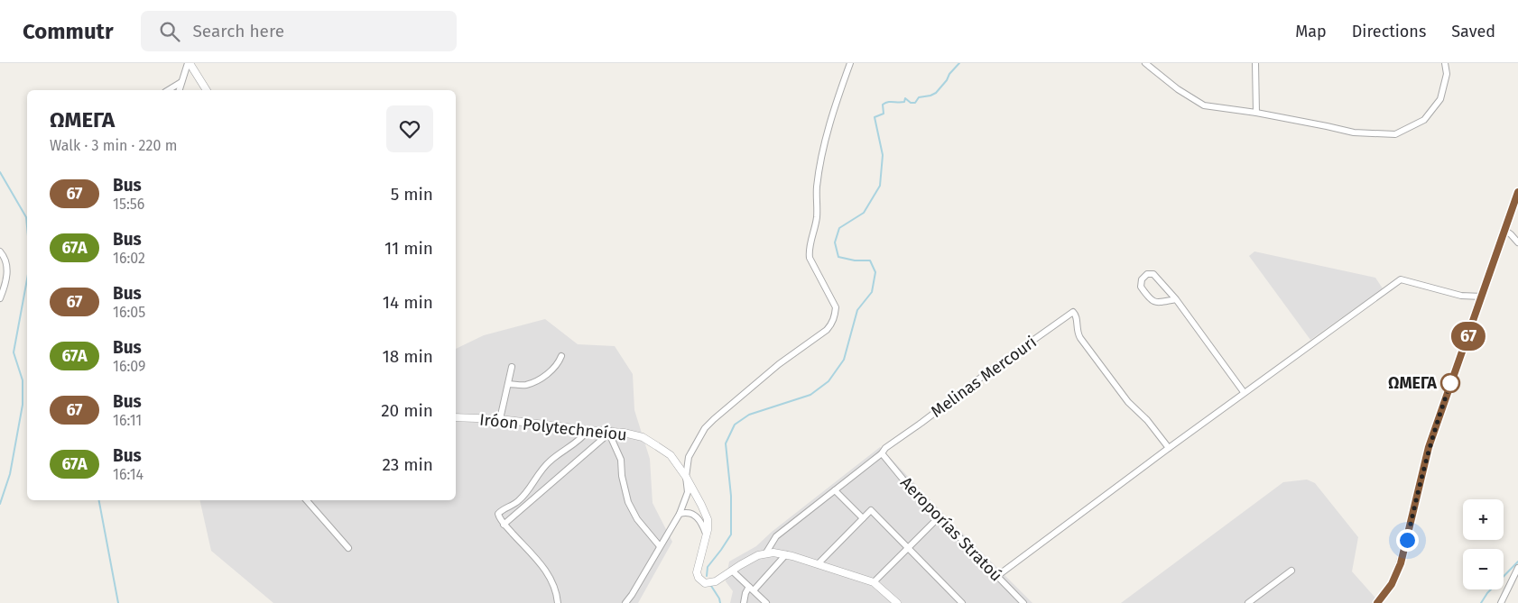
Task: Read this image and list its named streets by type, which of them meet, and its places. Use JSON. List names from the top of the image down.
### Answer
{
  "streets": {
    "street": ["Melinas Mercouri", "Iróon Polytechneíou", "Aeroporías Stratoú"]
  },
  "crossings": [
    ["Melinas Mercouri", "Iróon Polytechneíou"],
    ["Melinas Mercouri", "Aeroporías Stratoú"]
  ],
  "places": ["ΩΜΕΓΑ"],
  "lines": ["bus line 67"],
  "page": {
    "header": "Commutr",
    "search": "Search here",
    "nav": ["Map", "Directions", "Saved"],
    "on_map": "67",
    "heading": ["ΩΜΕΓΑ", "Walk · 3 min · 220 m"],
    "list": [
      {
        "mark": "67",
        "name": "Bus",
        "note": "15:56",
        "value": "5 min"
      },
      {
        "mark": "67Α",
        "name": "Bus",
        "note": "16:02",
        "value": "11 min"
      },
      {
        "mark": "67",
        "name": "Bus",
        "note": "16:05",
        "value": "14 min"
      },
      {
        "mark": "67Α",
        "name": "Bus",
        "note": "16:09",
        "value": "18 min"
      },
      {
        "mark": "67",
        "name": "Bus",
        "note": "16:11",
        "value": "20 min"
      },
      {
        "mark": "67Α",
        "name": "Bus",
        "note": "16:14",
        "value": "23 min"
      }
    ],
    "map_buttons": ["+", "−"]
  }
}
